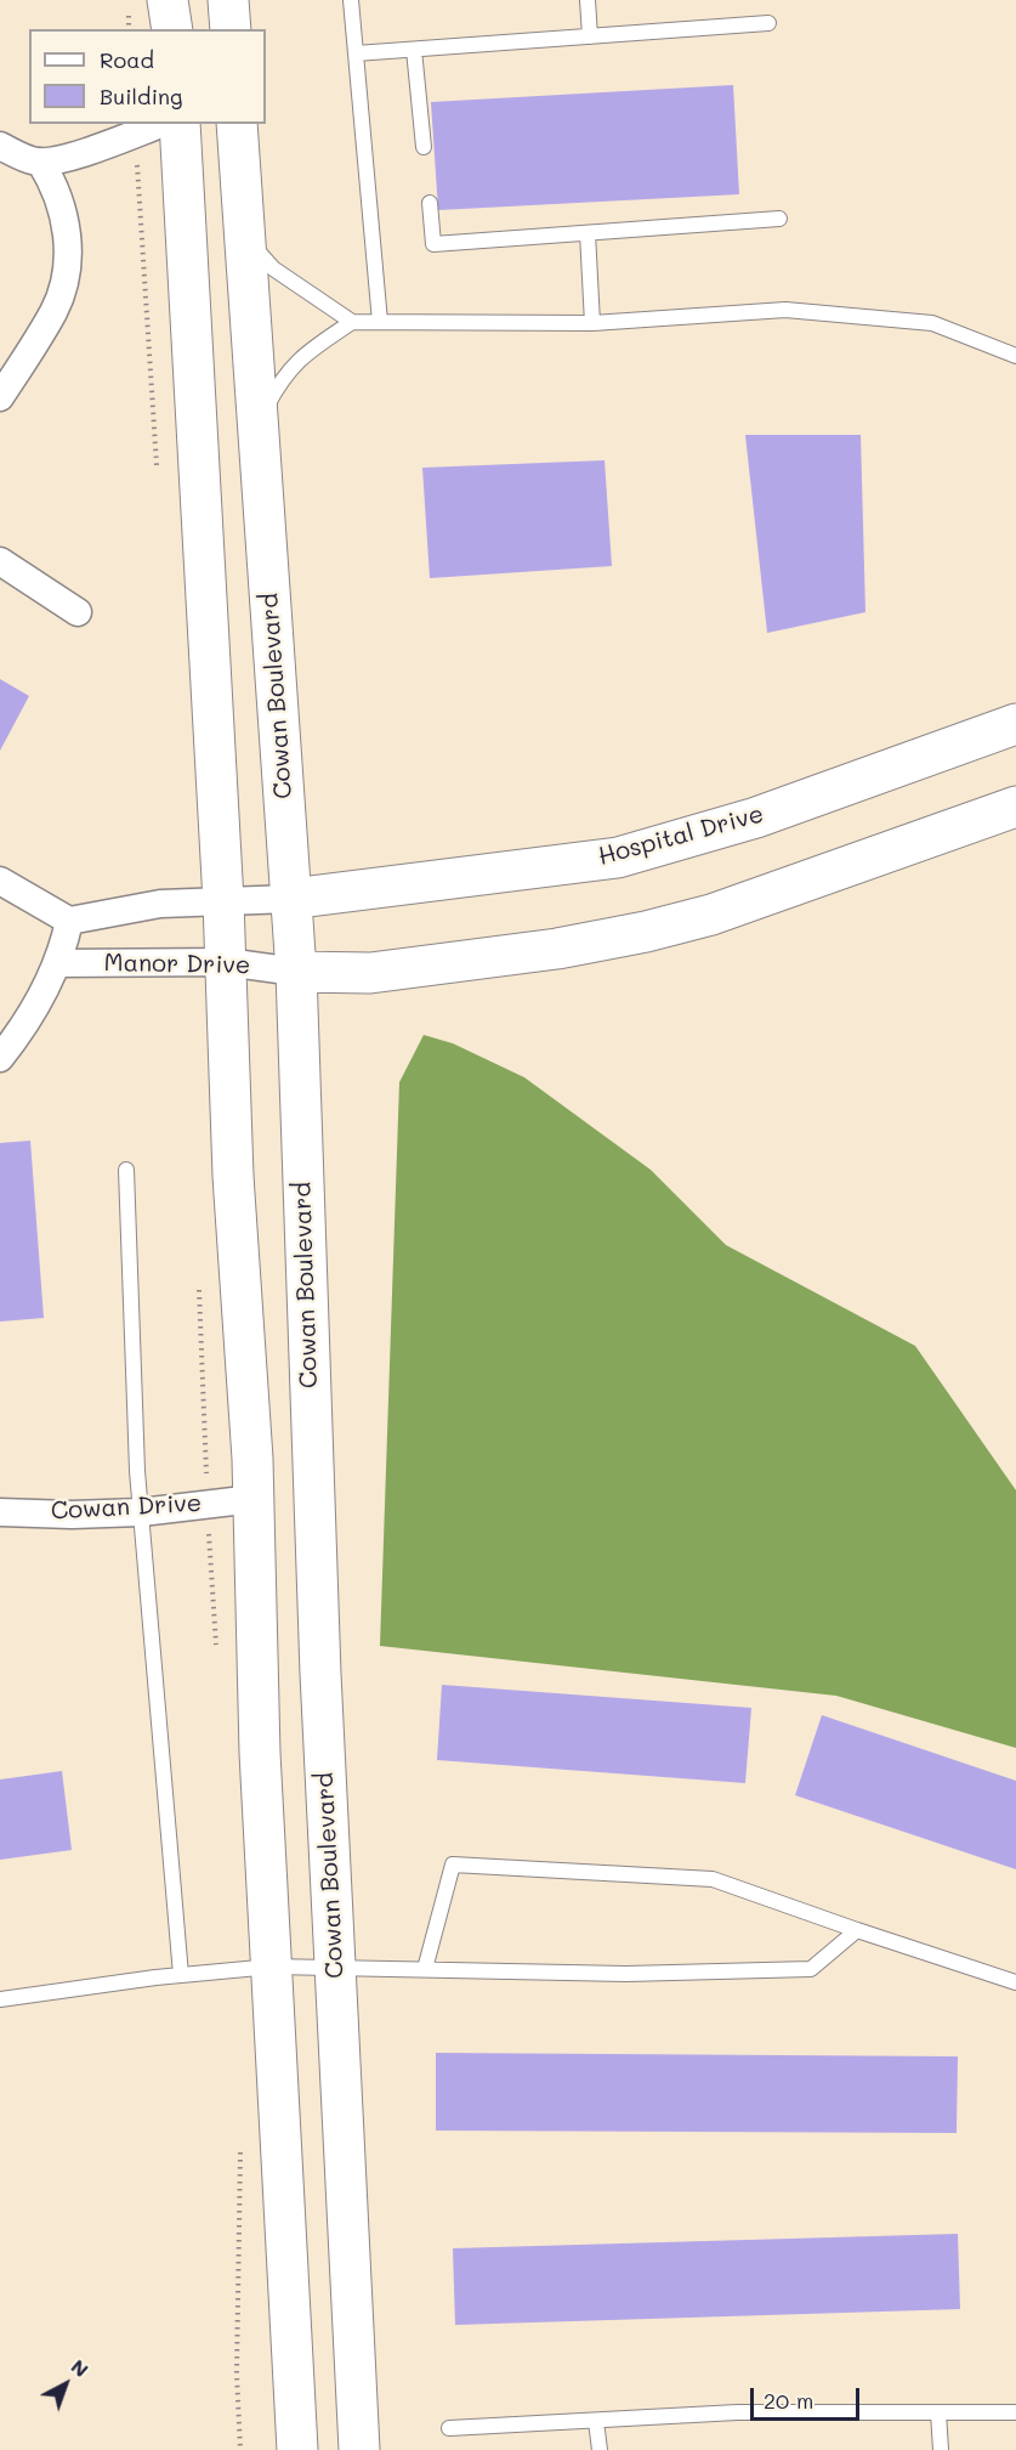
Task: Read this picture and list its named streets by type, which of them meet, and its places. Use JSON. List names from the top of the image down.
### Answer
{
  "streets": {
    "main road": ["Cowan Boulevard", "Hospital Drive"],
    "street": ["Manor Drive", "Cowan Drive"]
  },
  "crossings": [
    ["Cowan Boulevard", "Hospital Drive"],
    ["Cowan Boulevard", "Manor Drive"],
    ["Hospital Drive", "Manor Drive"]
  ],
  "legend": ["Road", "Building"],
  "scale_bar": "20 m",
  "north": "top right"
}
